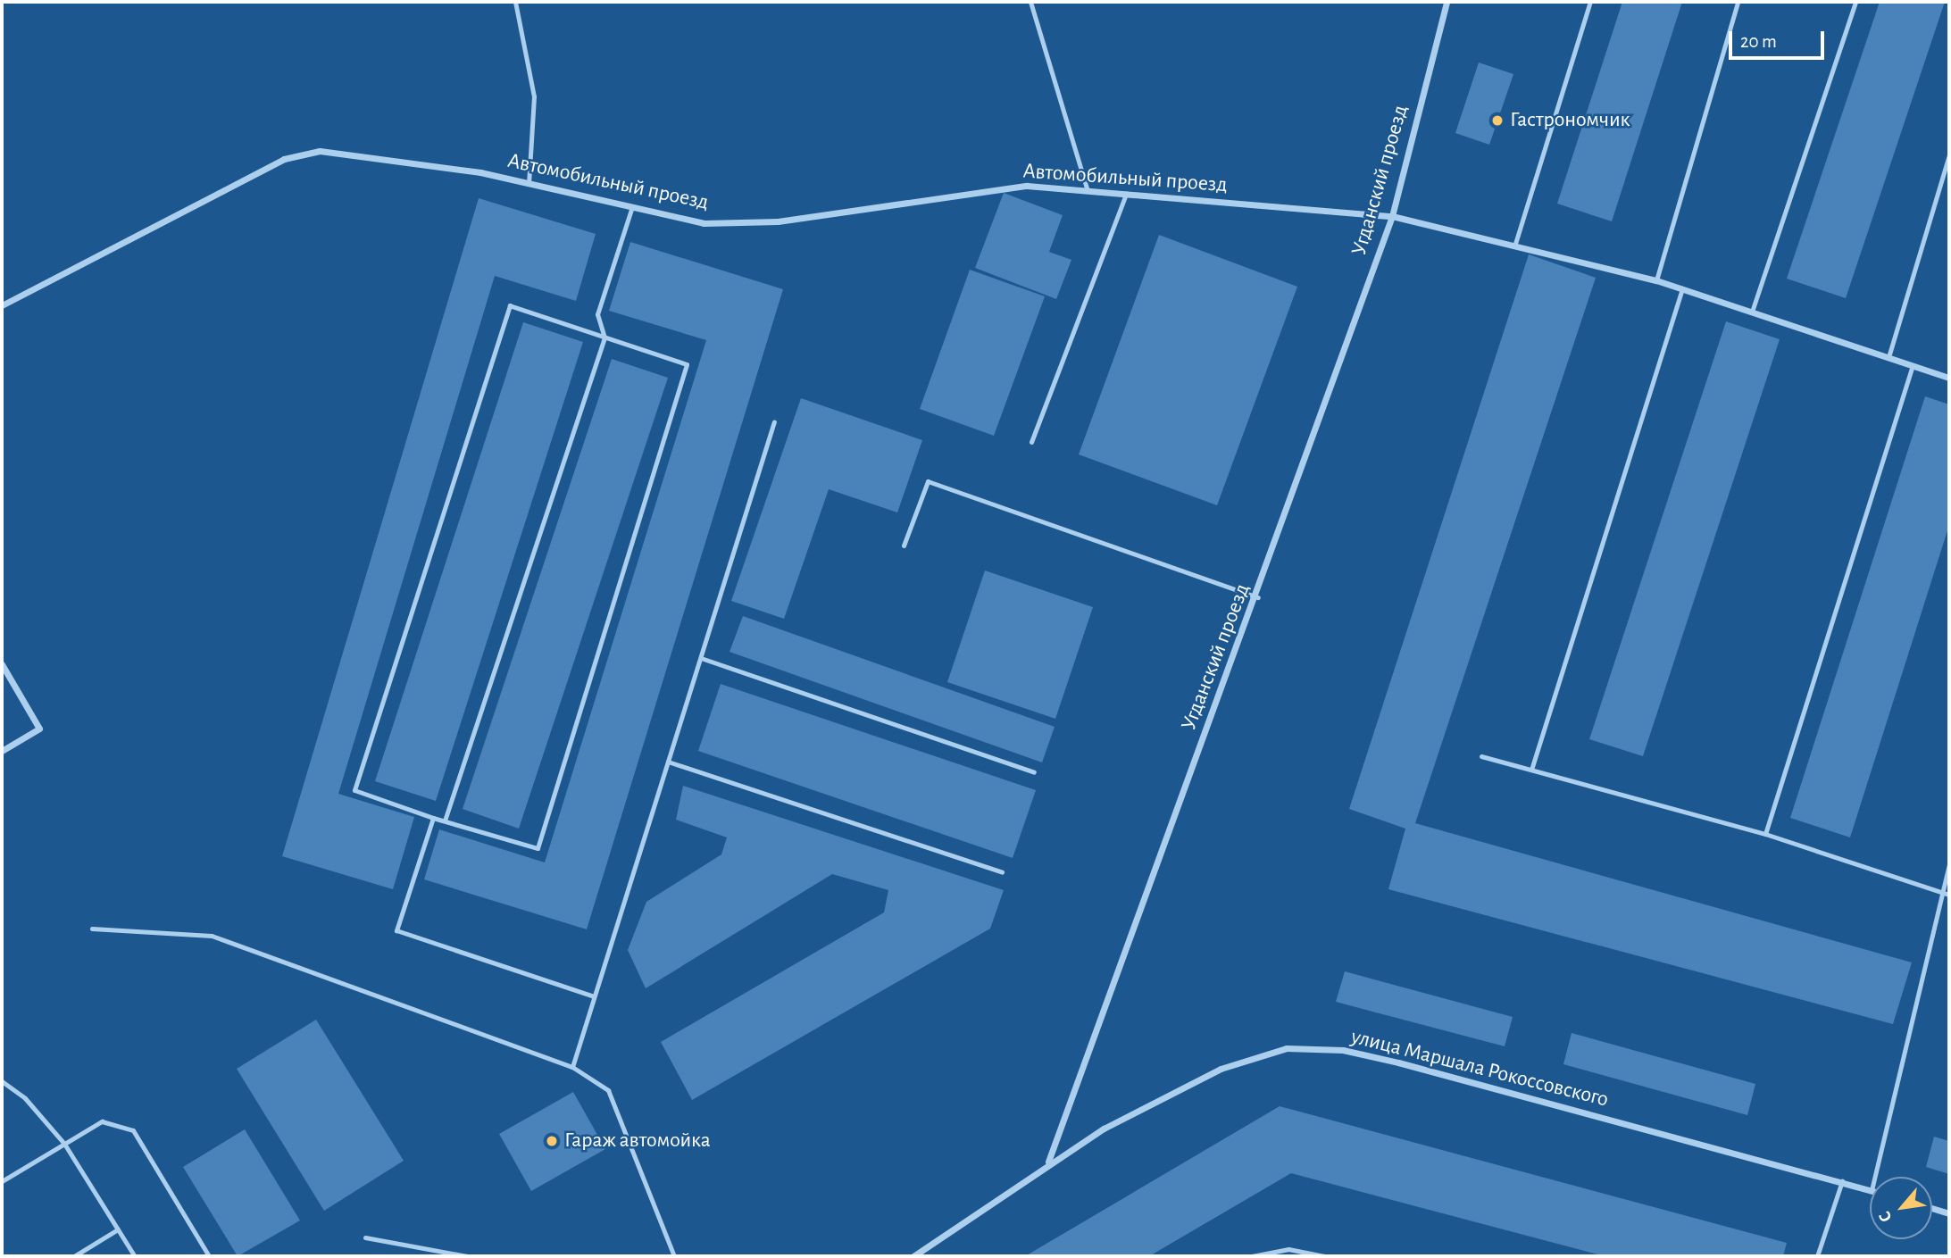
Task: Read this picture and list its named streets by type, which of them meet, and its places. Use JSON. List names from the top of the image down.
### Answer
{
  "streets": {
    "street": ["Автомобильный проезд", "Угданский проезд", "улица Маршала Рокоссовского"]
  },
  "crossings": [
    ["Автомобильный проезд", "Угданский проезд"],
    ["Угданский проезд", "улица Маршала Рокоссовского"]
  ],
  "places": ["Гастрономчик", "Гараж автомойка"],
  "scale_bar": "20 m",
  "north": "bottom left"
}
